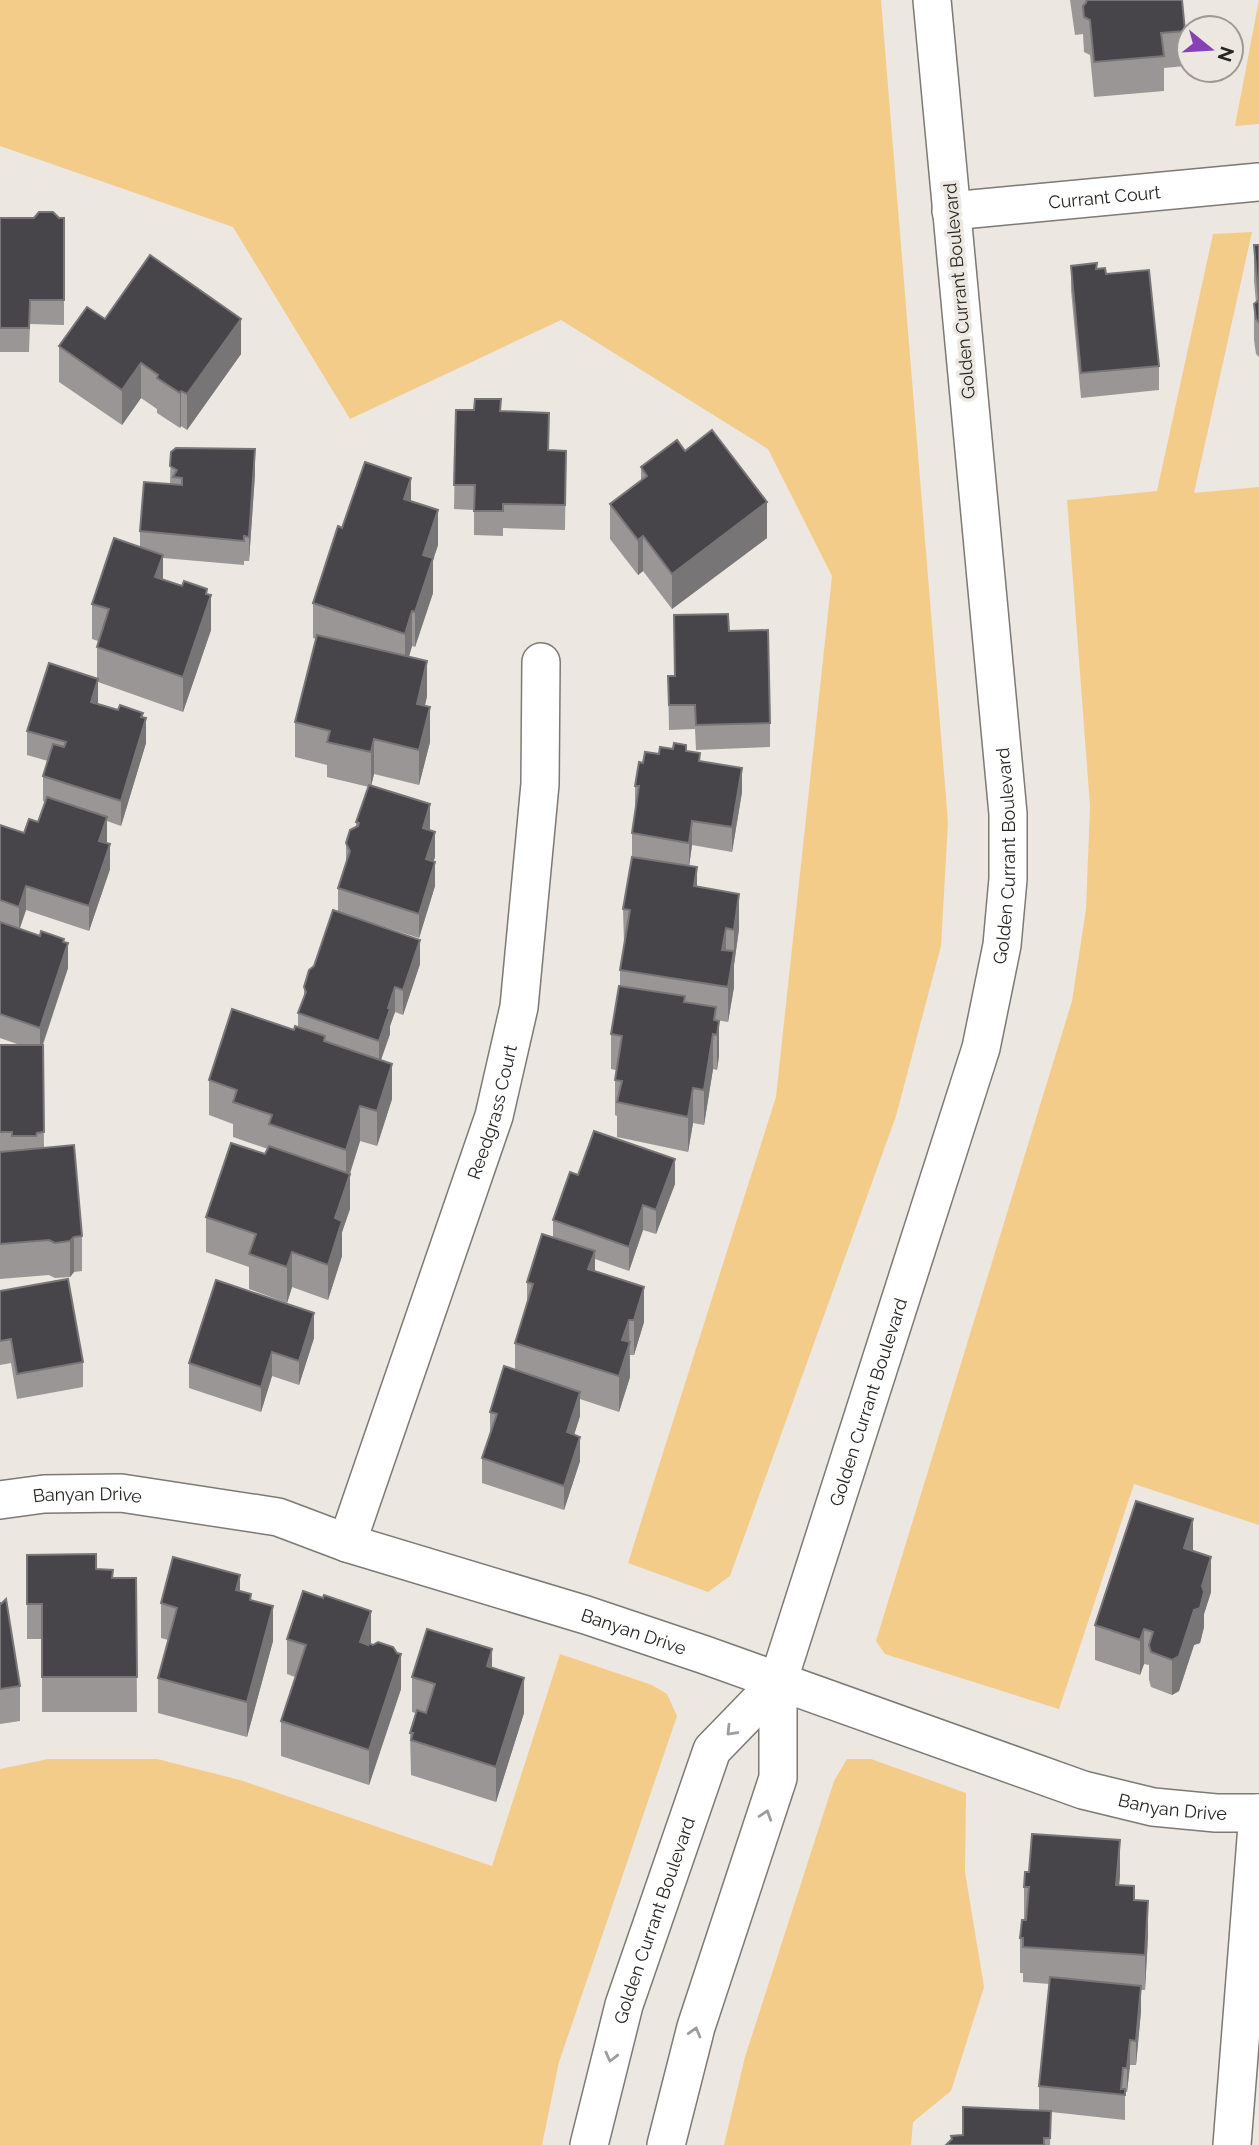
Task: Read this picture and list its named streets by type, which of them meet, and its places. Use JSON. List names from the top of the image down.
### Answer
{
  "streets": {
    "street": [
      "Currant Court",
      "Golden Currant Boulevard",
      "Reedgrass Court",
      "Banyan Drive"
    ]
  },
  "crossings": [
    ["Currant Court", "Golden Currant Boulevard"],
    ["Golden Currant Boulevard", "Banyan Drive"],
    ["Reedgrass Court", "Banyan Drive"]
  ],
  "north": "right"
}
